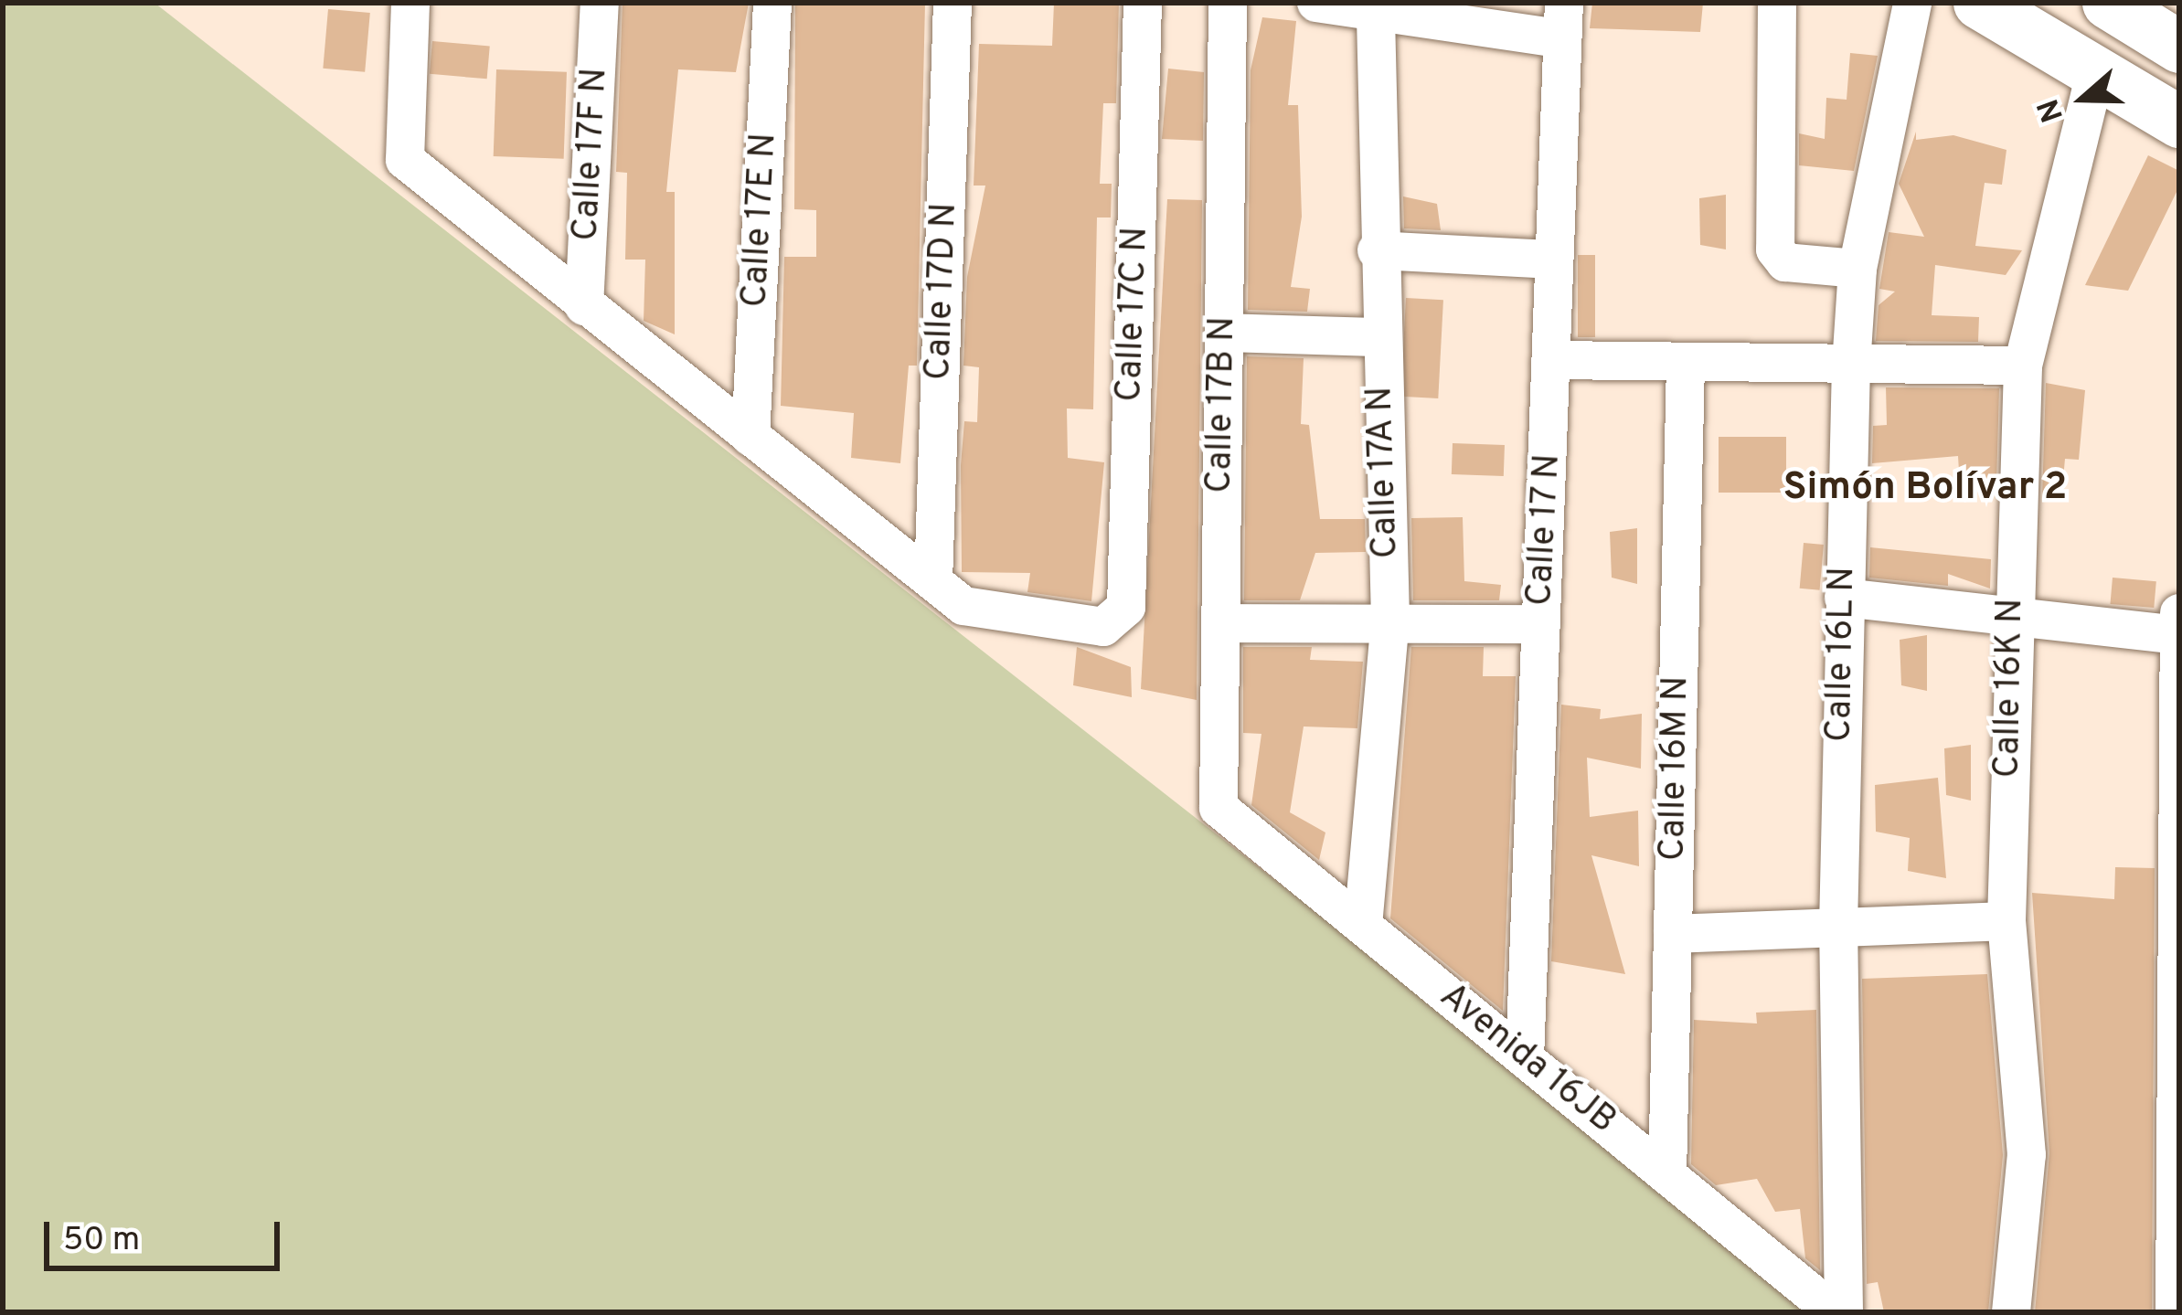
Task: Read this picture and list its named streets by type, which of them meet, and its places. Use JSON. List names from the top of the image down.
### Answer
{
  "streets": {
    "street": [
      "Calle 17F N",
      "Calle 17E N",
      "Calle 17D N",
      "Calle 17C N",
      "Calle 17B N",
      "Calle 17A N",
      "Calle 17 N",
      "Calle 16L N",
      "Calle 16K N",
      "Calle 16M N",
      "Avenida 16JB"
    ]
  },
  "crossings": [
    ["Calle 17D N", "Calle 17C N"],
    ["Calle 17B N", "Avenida 16JB"],
    ["Calle 17A N", "Avenida 16JB"],
    ["Calle 17 N", "Avenida 16JB"],
    ["Calle 16M N", "Avenida 16JB"]
  ],
  "districts": ["Simón Bolívar 2"],
  "scale_bar": "50 m",
  "north": "left"
}
